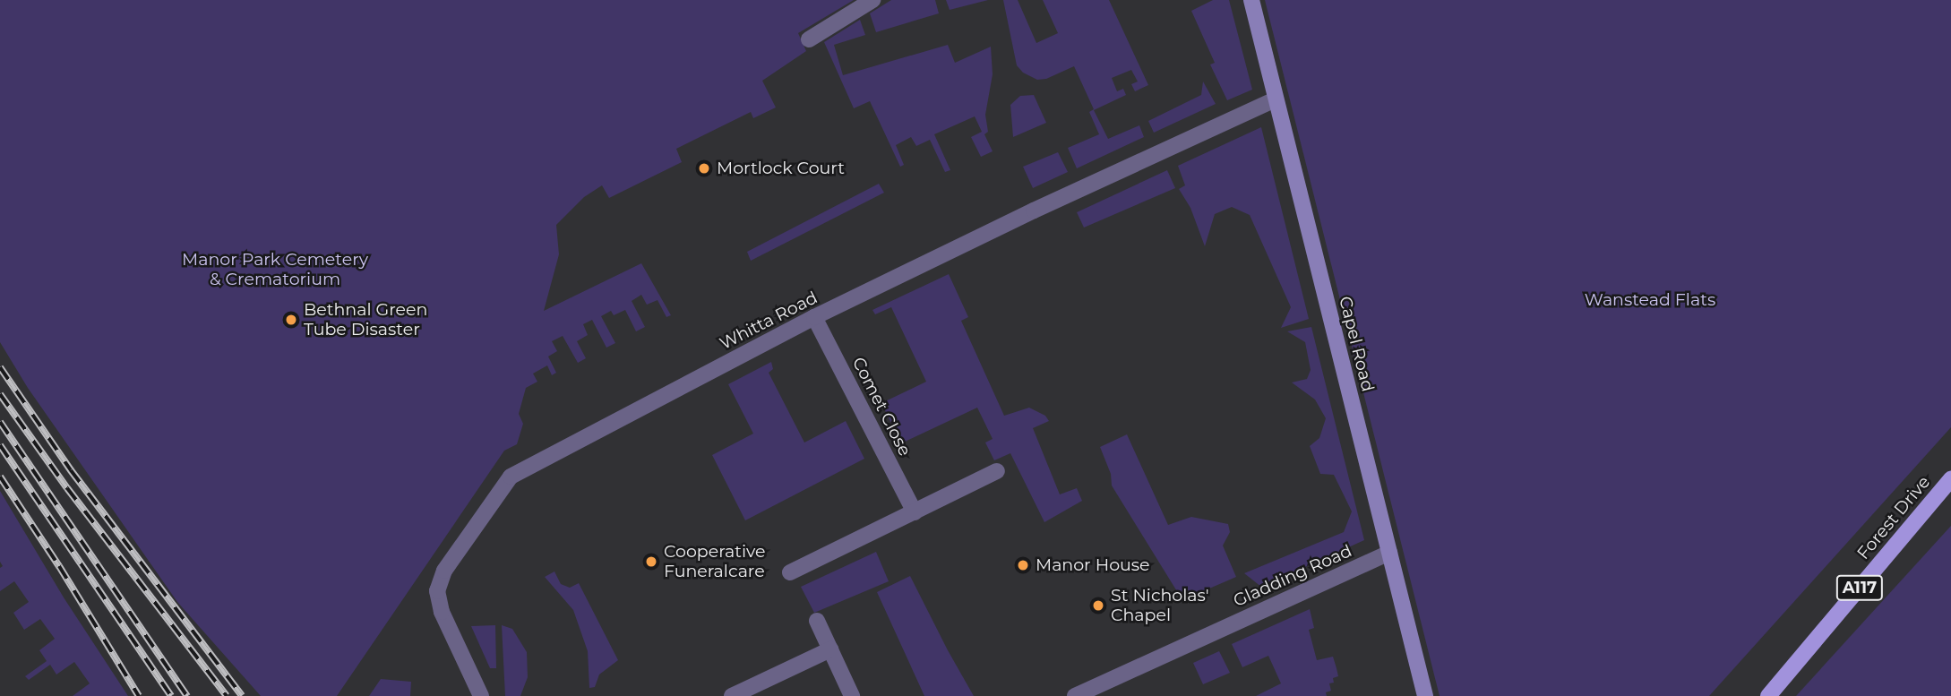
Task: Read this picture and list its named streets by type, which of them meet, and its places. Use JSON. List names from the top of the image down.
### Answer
{
  "streets": {
    "main road": ["Forest Drive", "A117"],
    "street": [
      "Whitta Road",
      "Capel Road",
      "Comet Close",
      "Gladding Road"
    ]
  },
  "crossings": [
    ["Whitta Road", "Capel Road"],
    ["Whitta Road", "Comet Close"],
    ["Capel Road", "Gladding Road"]
  ],
  "parks": ["Manor Park Cemetery & Crematorium", "Wanstead Flats"],
  "places": [
    "Mortlock Court",
    "Bethnal Green Tube Disaster",
    "Cooperative Funeralcare",
    "Manor House",
    "St Nicholas' Chapel"
  ]
}
